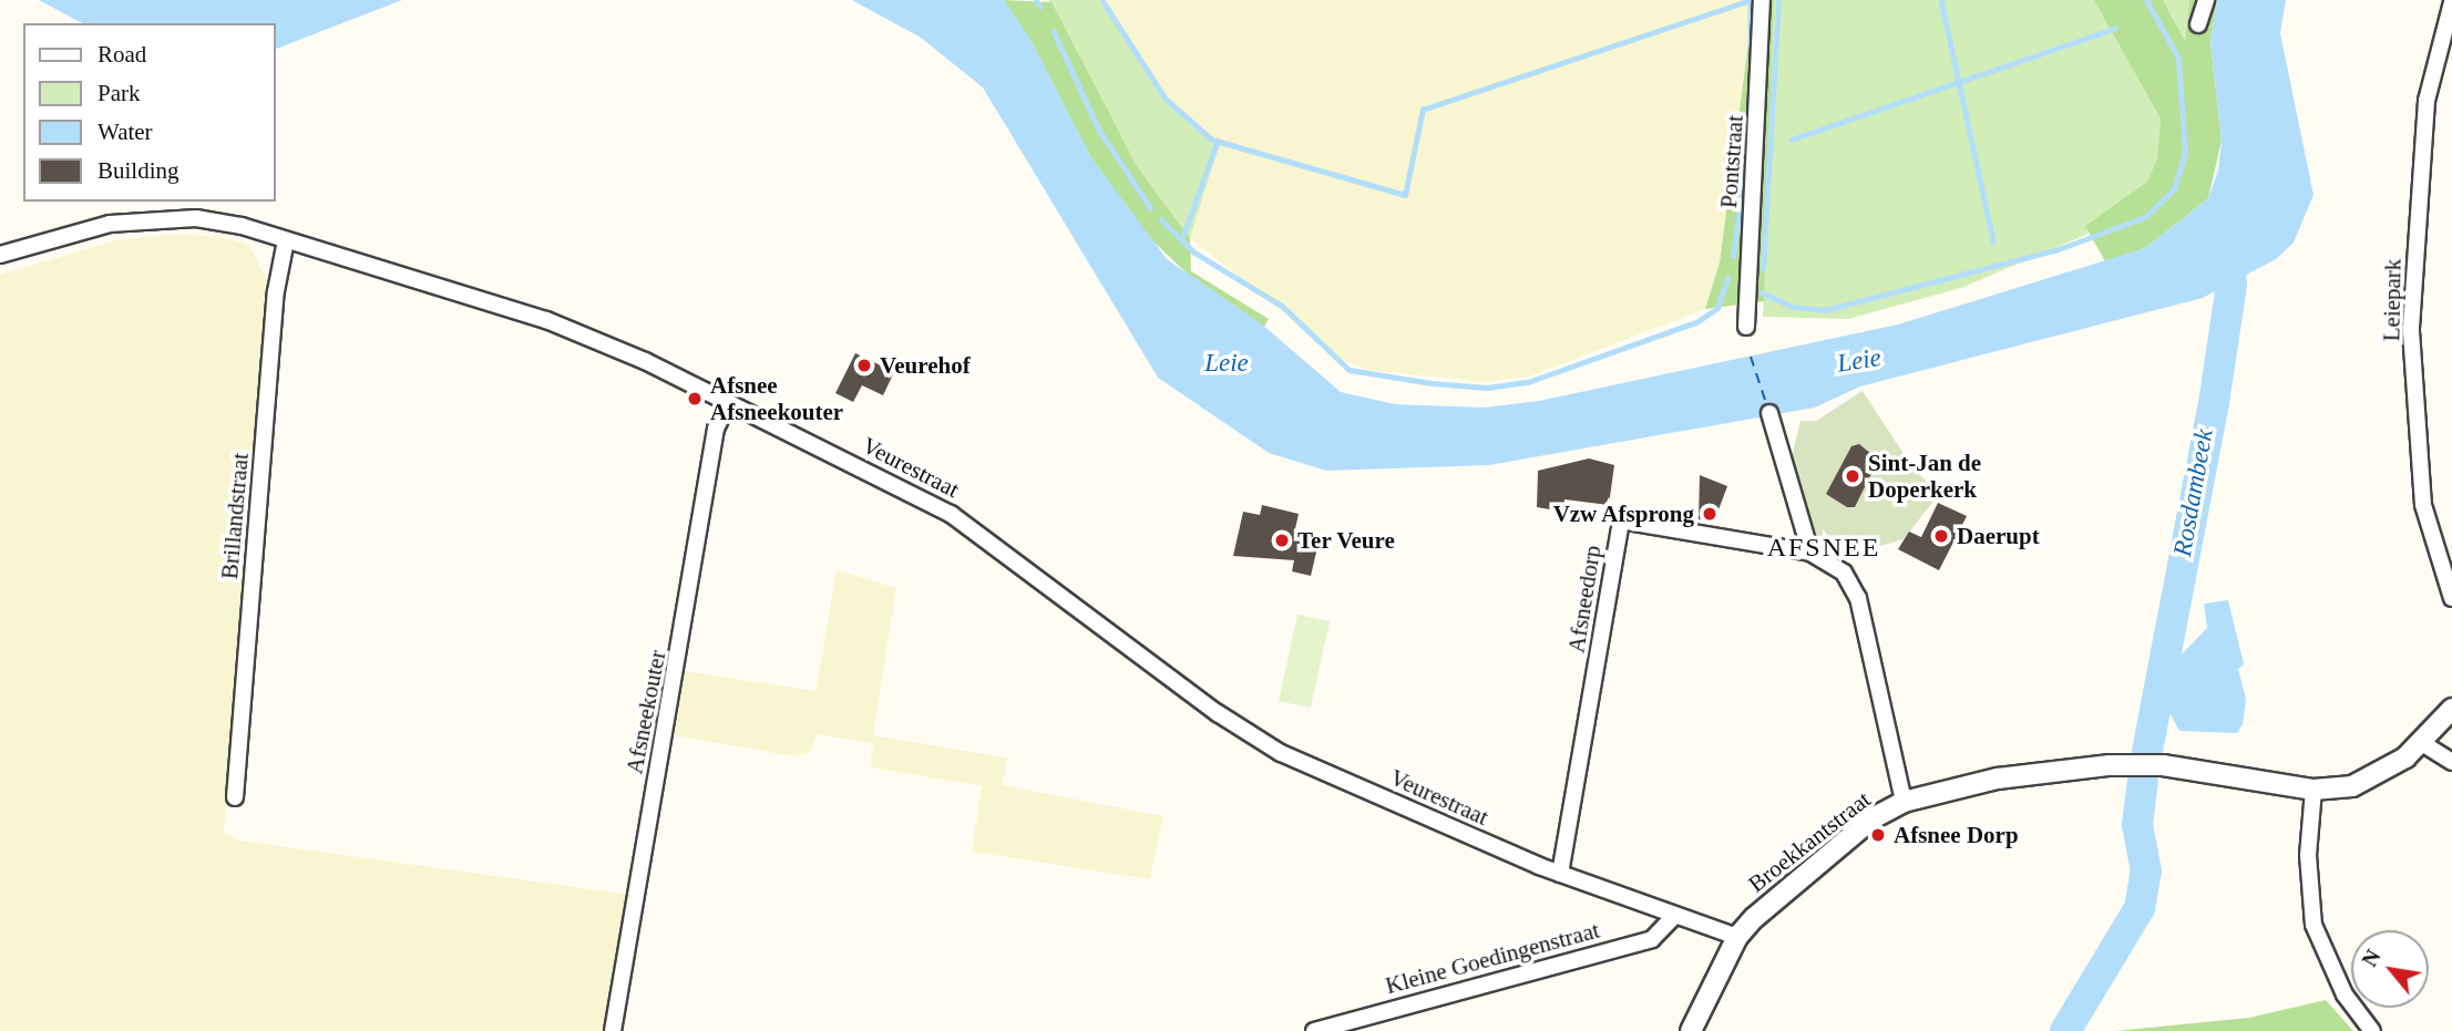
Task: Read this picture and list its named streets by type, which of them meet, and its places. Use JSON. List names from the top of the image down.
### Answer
{
  "streets": {
    "street": [
      "Pontstraat",
      "Leiepark",
      "Veurestraat",
      "Brillandstraat",
      "Afsneedorp",
      "Afsneekouter",
      "Broekkantstraat",
      "Kleine Goedingenstraat"
    ]
  },
  "crossings": [
    ["Veurestraat", "Brillandstraat"],
    ["Veurestraat", "Afsneedorp"],
    ["Veurestraat", "Afsneekouter"],
    ["Veurestraat", "Broekkantstraat"],
    ["Veurestraat", "Kleine Goedingenstraat"],
    ["Afsneedorp", "Broekkantstraat"]
  ],
  "districts": ["AFSNEE"],
  "water": ["Leie", "Rosdambeek"],
  "places": [
    "Veurehof",
    "Afsnee Afsneekouter",
    "Sint-Jan de Doperkerk",
    "Vzw Afsprong",
    "Daerupt",
    "Ter Veure",
    "Afsnee Dorp"
  ],
  "legend": [
    "Road",
    "Park",
    "Water",
    "Building"
  ],
  "north": "top left"
}
